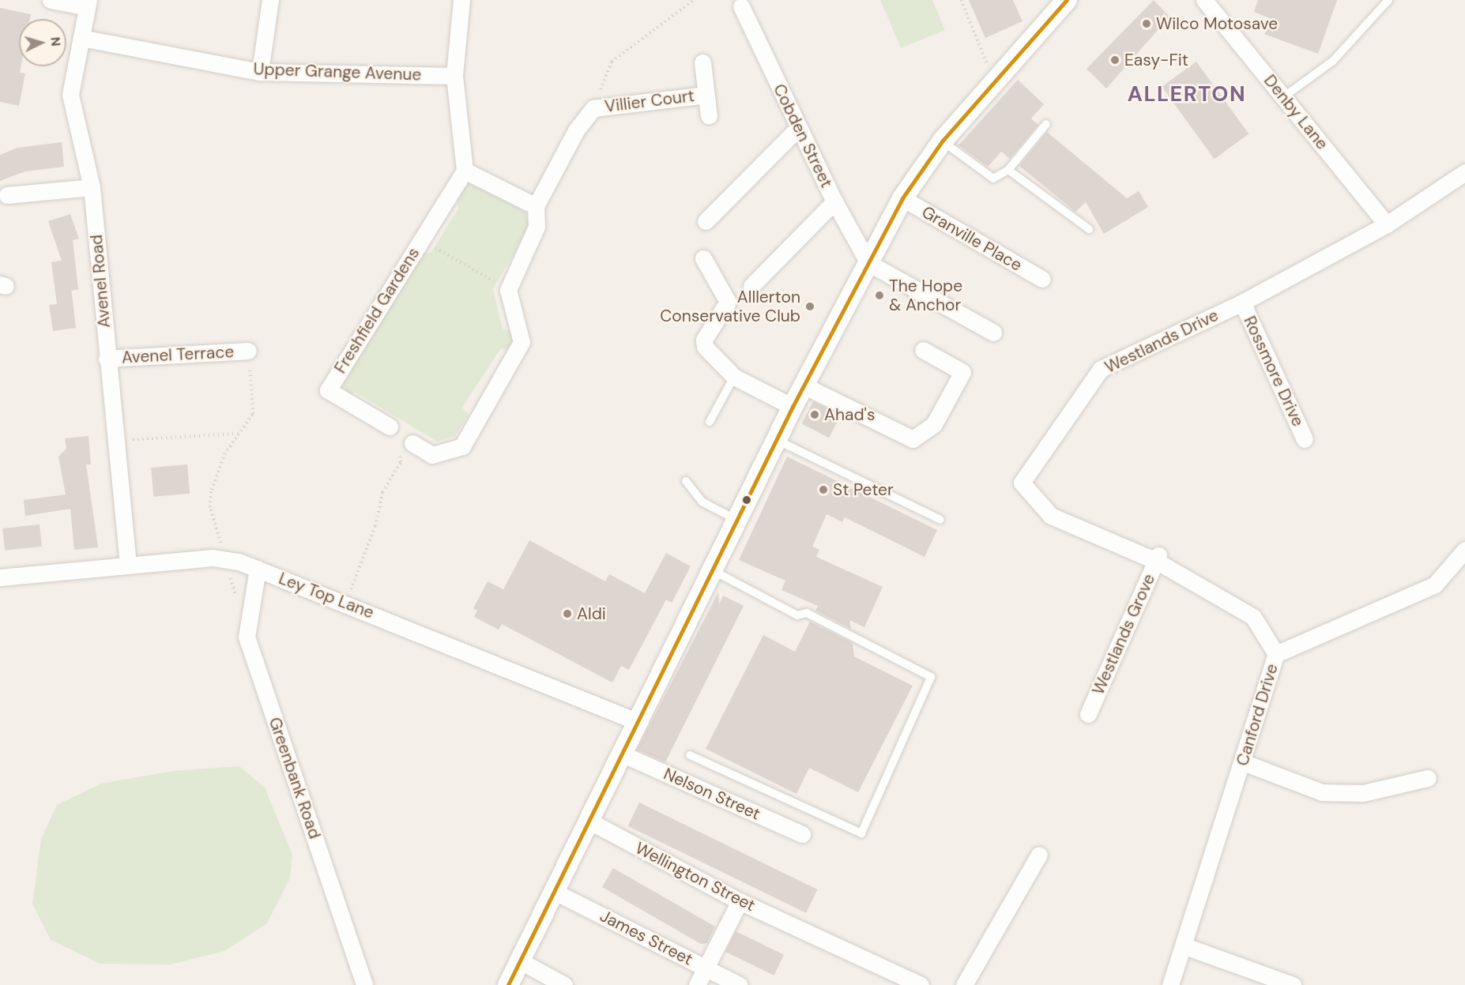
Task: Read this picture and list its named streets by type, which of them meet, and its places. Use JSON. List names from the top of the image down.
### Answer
{
  "streets": {
    "street": [
      "Upper Grange Avenue",
      "Villier Court",
      "Denby Lane",
      "Cobden Street",
      "Granville Place",
      "Avenel Road",
      "Freshfield Gardens",
      "Westlands Drive",
      "Avenel Terrace",
      "Rossmore Drive",
      "Ley Top Lane",
      "Westlands Grove",
      "Canford Drive",
      "Greenbank Road",
      "Nelson Street",
      "Wellington Street",
      "James Street"
    ]
  },
  "crossings": [
    ["Upper Grange Avenue", "Avenel Road"],
    ["Denby Lane", "Westlands Drive"],
    ["Avenel Road", "Avenel Terrace"],
    ["Avenel Road", "Ley Top Lane"],
    ["Westlands Drive", "Rossmore Drive"],
    ["Westlands Drive", "Westlands Grove"],
    ["Westlands Drive", "Canford Drive"],
    ["Ley Top Lane", "Greenbank Road"]
  ],
  "districts": ["ALLERTON"],
  "places": [
    "Wilco Motosave",
    "Easy-Fit",
    "The Hope & Anchor",
    "Alllerton Conservative Club",
    "Ahad's",
    "St Peter",
    "Aldi"
  ],
  "north": "right"
}
